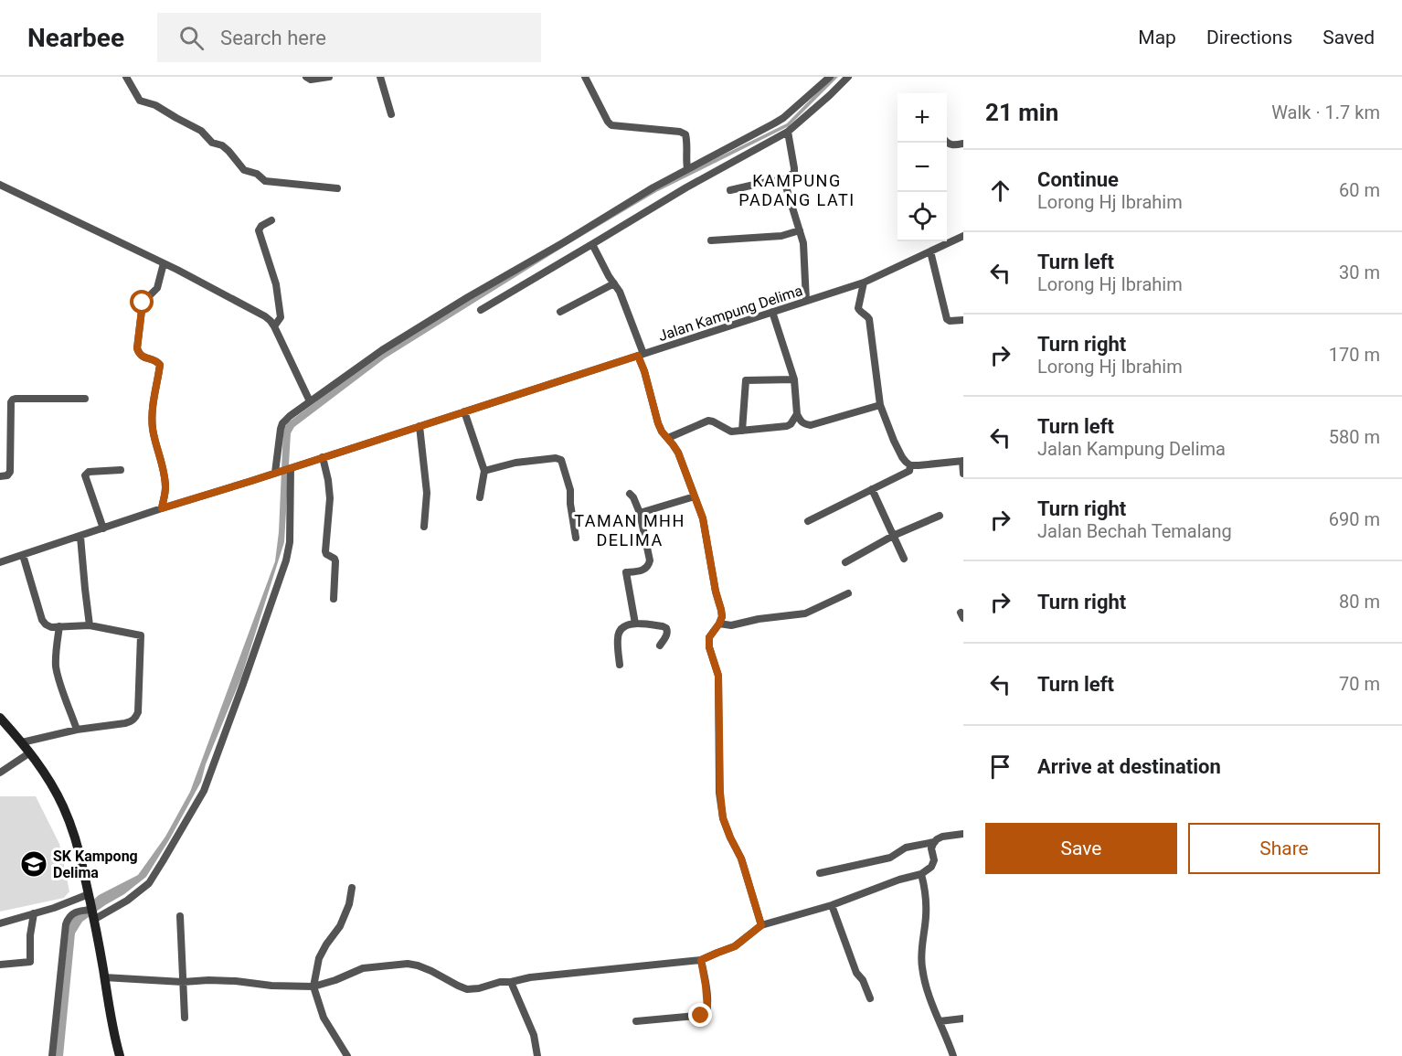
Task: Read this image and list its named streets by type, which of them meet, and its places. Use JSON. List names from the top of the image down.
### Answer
{
  "streets": {
    "street": ["Jalan Kampung Delima"]
  },
  "districts": ["KAMPUNG PADANG LATI", "TAMAN MHH DELIMA"],
  "places": {
    "school or university": ["SK Kampong Delima"]
  },
  "page": {
    "header": "Nearbee",
    "search": "Search here",
    "nav": ["Map", "Directions", "Saved"],
    "heading": ["21 min", "Walk · 1.7 km"],
    "map_buttons": ["+", "−"],
    "list": [
      ["Continue", "Lorong Hj Ibrahim", "60 m"],
      ["Turn left", "Lorong Hj Ibrahim", "30 m"],
      ["Turn right", "Lorong Hj Ibrahim", "170 m"],
      ["Turn left", "Jalan Kampung Delima", "580 m"],
      ["Turn right", "Jalan Bechah Temalang", "690 m"],
      ["Turn right", "80 m"],
      ["Turn left", "70 m"],
      "Arrive at destination"
    ],
    "buttons": ["Save", "Share"]
  }
}
